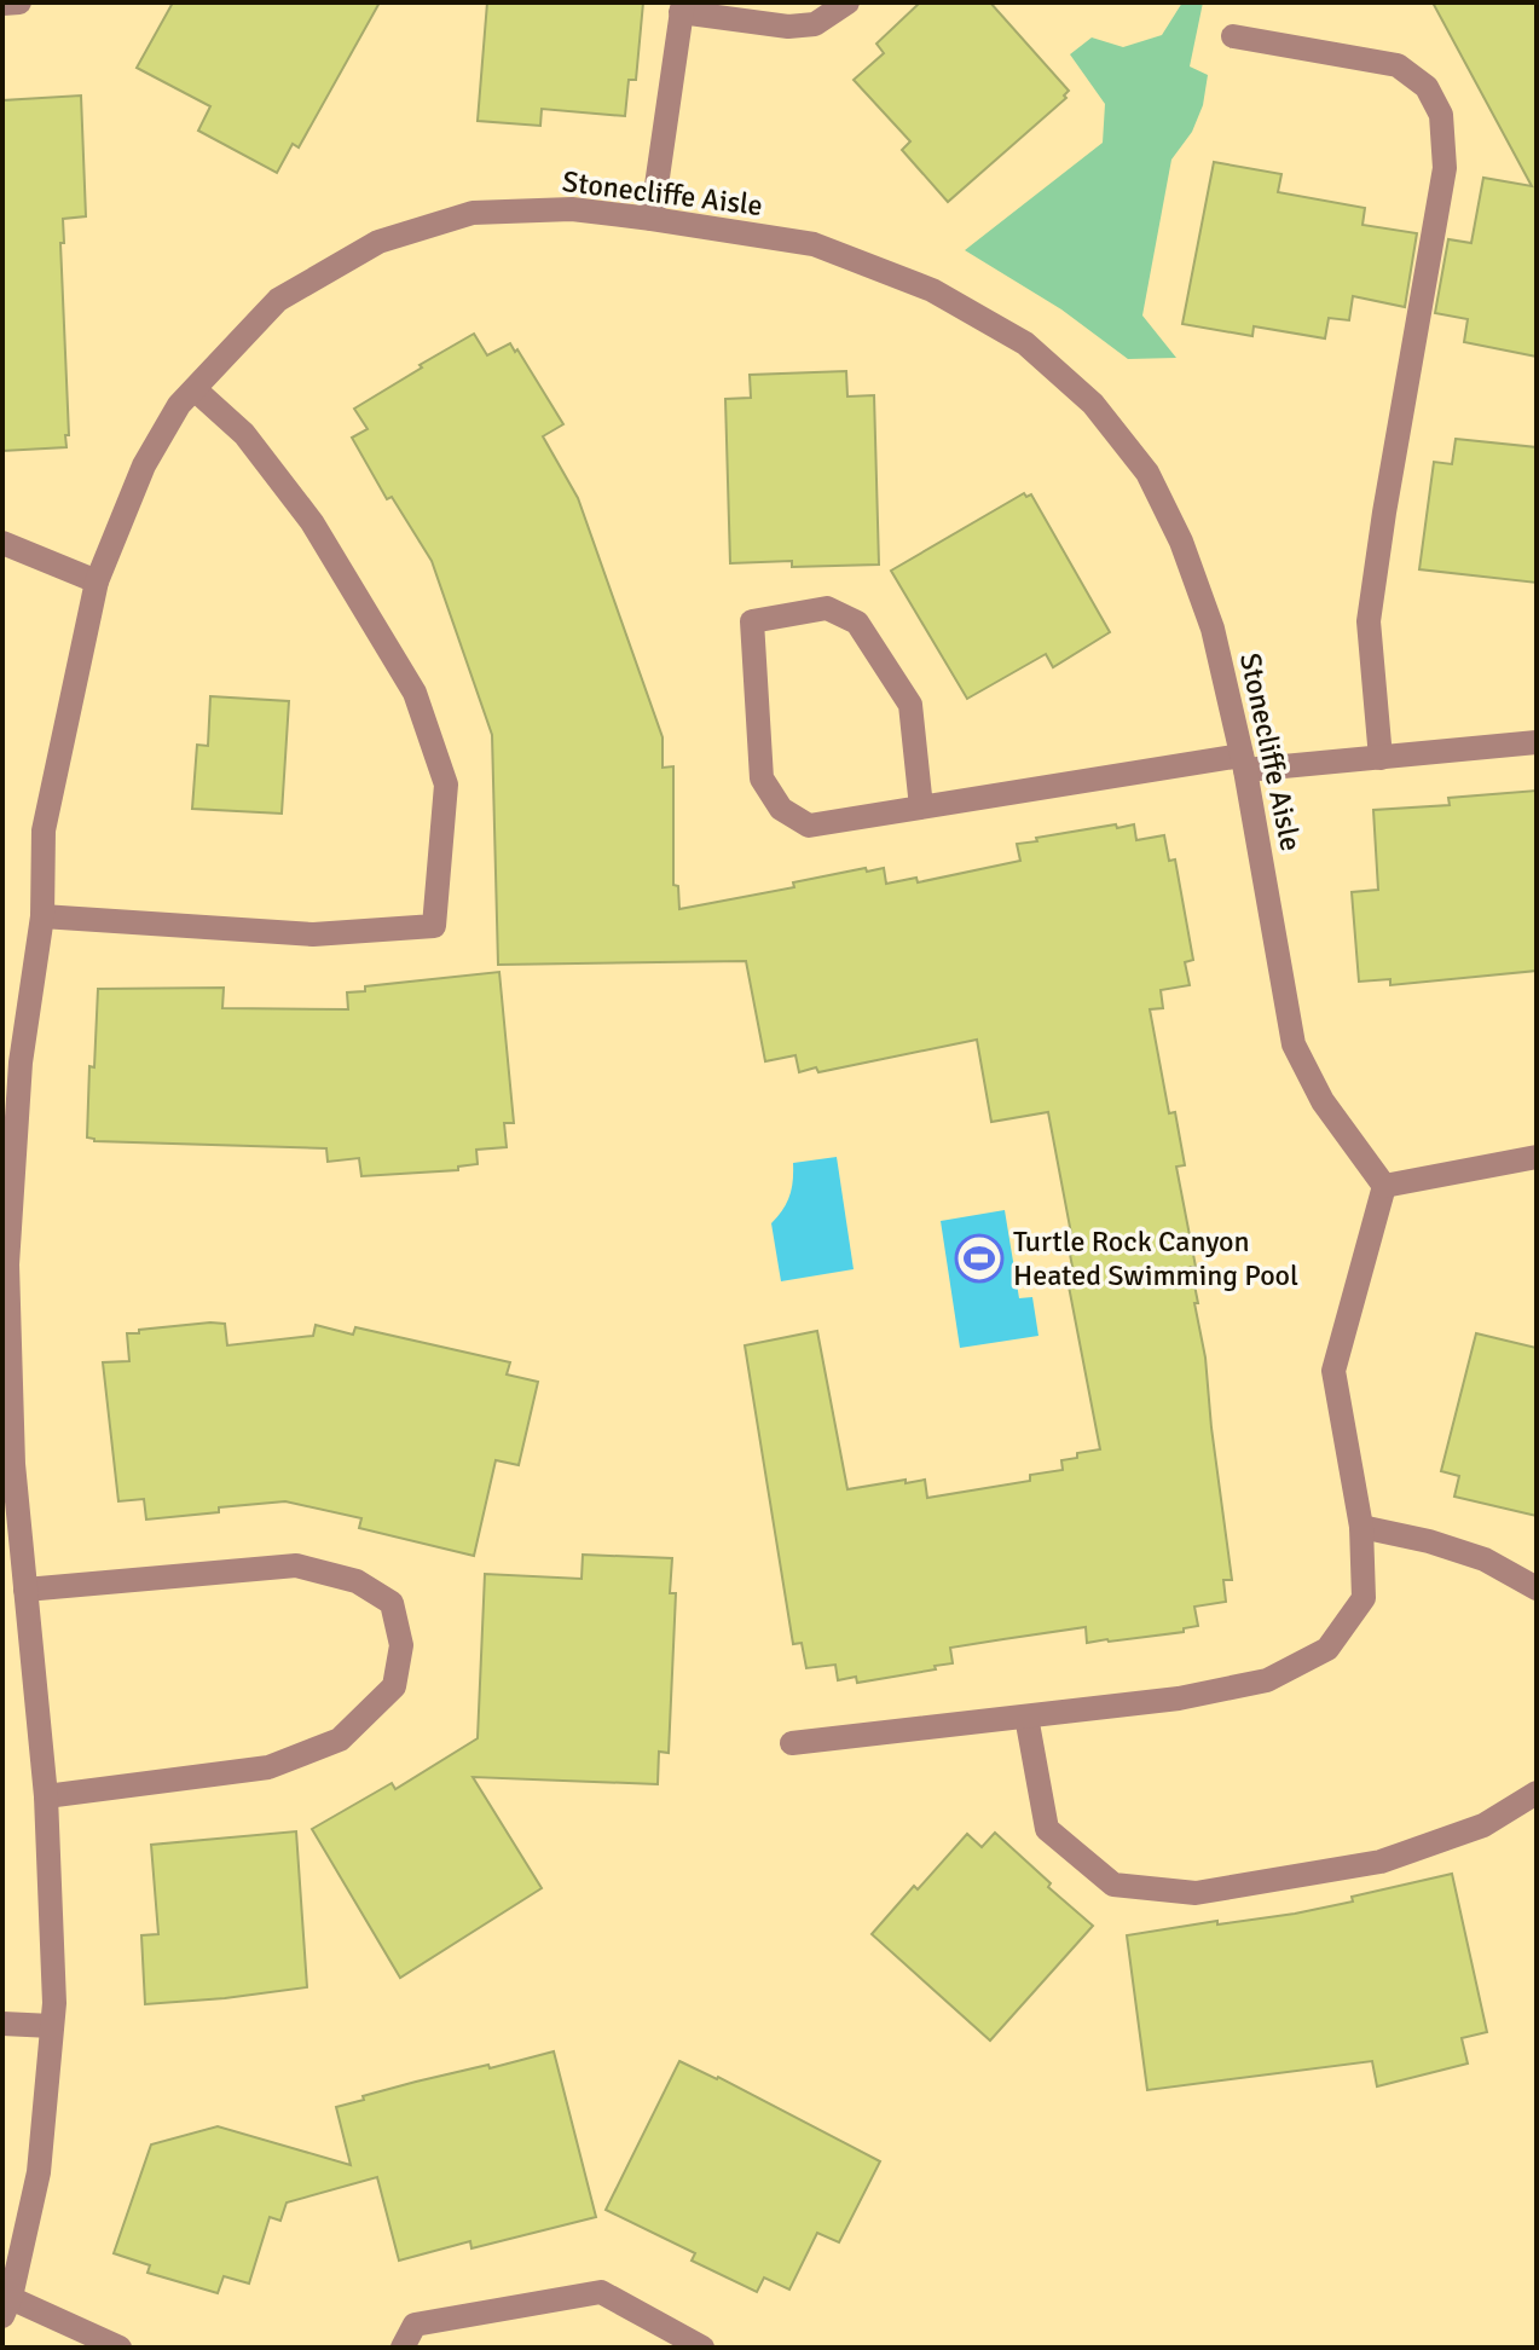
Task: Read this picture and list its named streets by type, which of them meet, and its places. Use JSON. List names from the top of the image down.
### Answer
{
  "streets": {
    "street": ["Stonecliffe Aisle"]
  },
  "places": {
    "sports": ["Turtle Rock Canyon Heated Swimming Pool"]
  }
}
